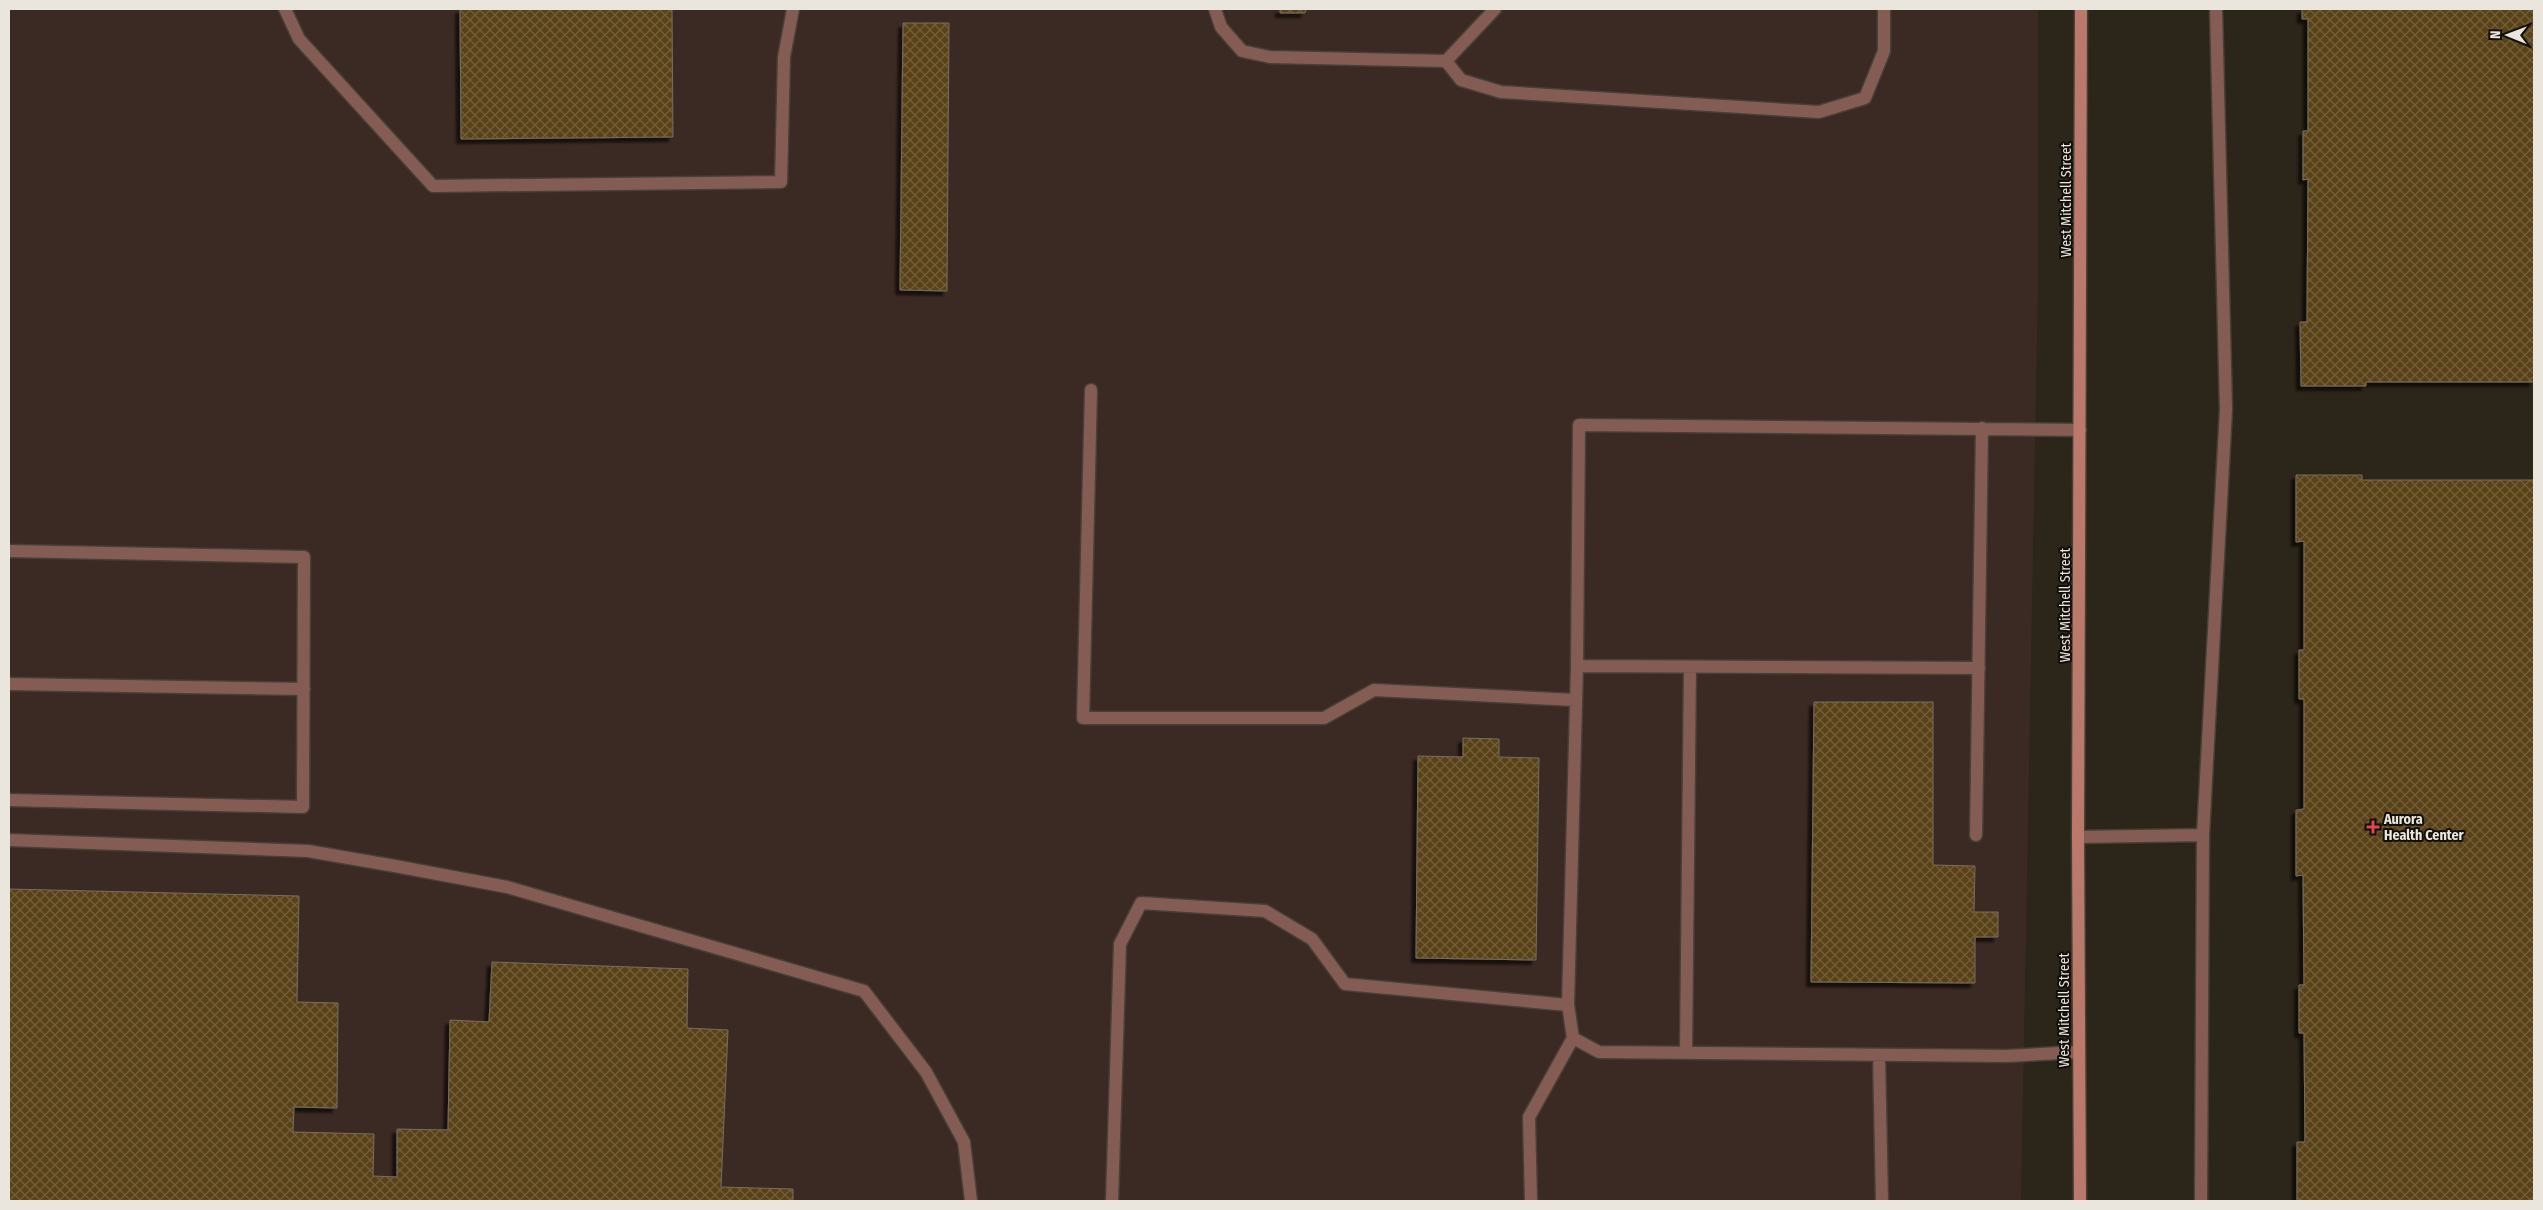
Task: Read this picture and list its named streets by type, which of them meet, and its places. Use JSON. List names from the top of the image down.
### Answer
{
  "streets": {
    "street": ["West Mitchell Street"]
  },
  "places": {
    "health": ["Aurora Health Center"]
  },
  "north": "left"
}
